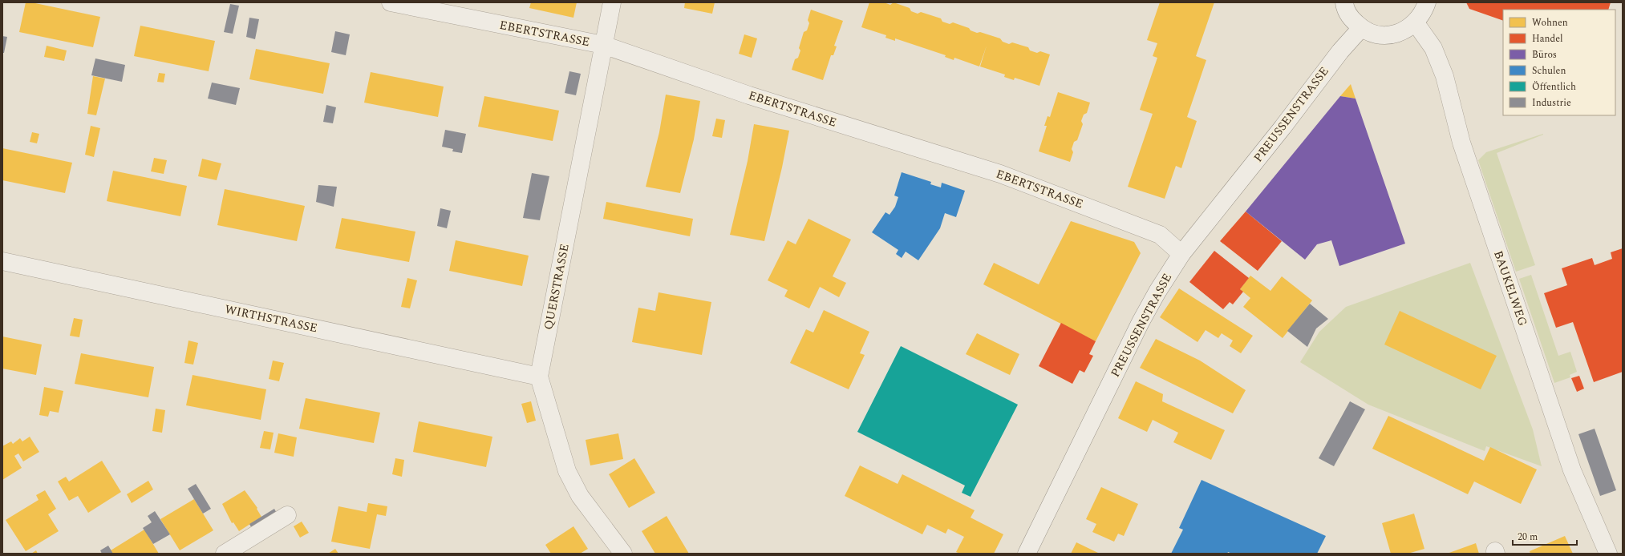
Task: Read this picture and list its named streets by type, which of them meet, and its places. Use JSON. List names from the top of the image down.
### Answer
{
  "streets": {
    "street": [
      "EBERTSTRASSE",
      "PREUSSENSTRASSE",
      "QUERSTRASSE",
      "BAUKELWEG",
      "WIRTHSTRASSE"
    ]
  },
  "crossings": [
    ["EBERTSTRASSE", "PREUSSENSTRASSE"],
    ["EBERTSTRASSE", "QUERSTRASSE"],
    ["QUERSTRASSE", "WIRTHSTRASSE"]
  ],
  "legend": [
    "Wohnen",
    "Handel",
    "Büros",
    "Schulen",
    "Öffentlich",
    "Industrie"
  ],
  "scale_bar": "20 m"
}
